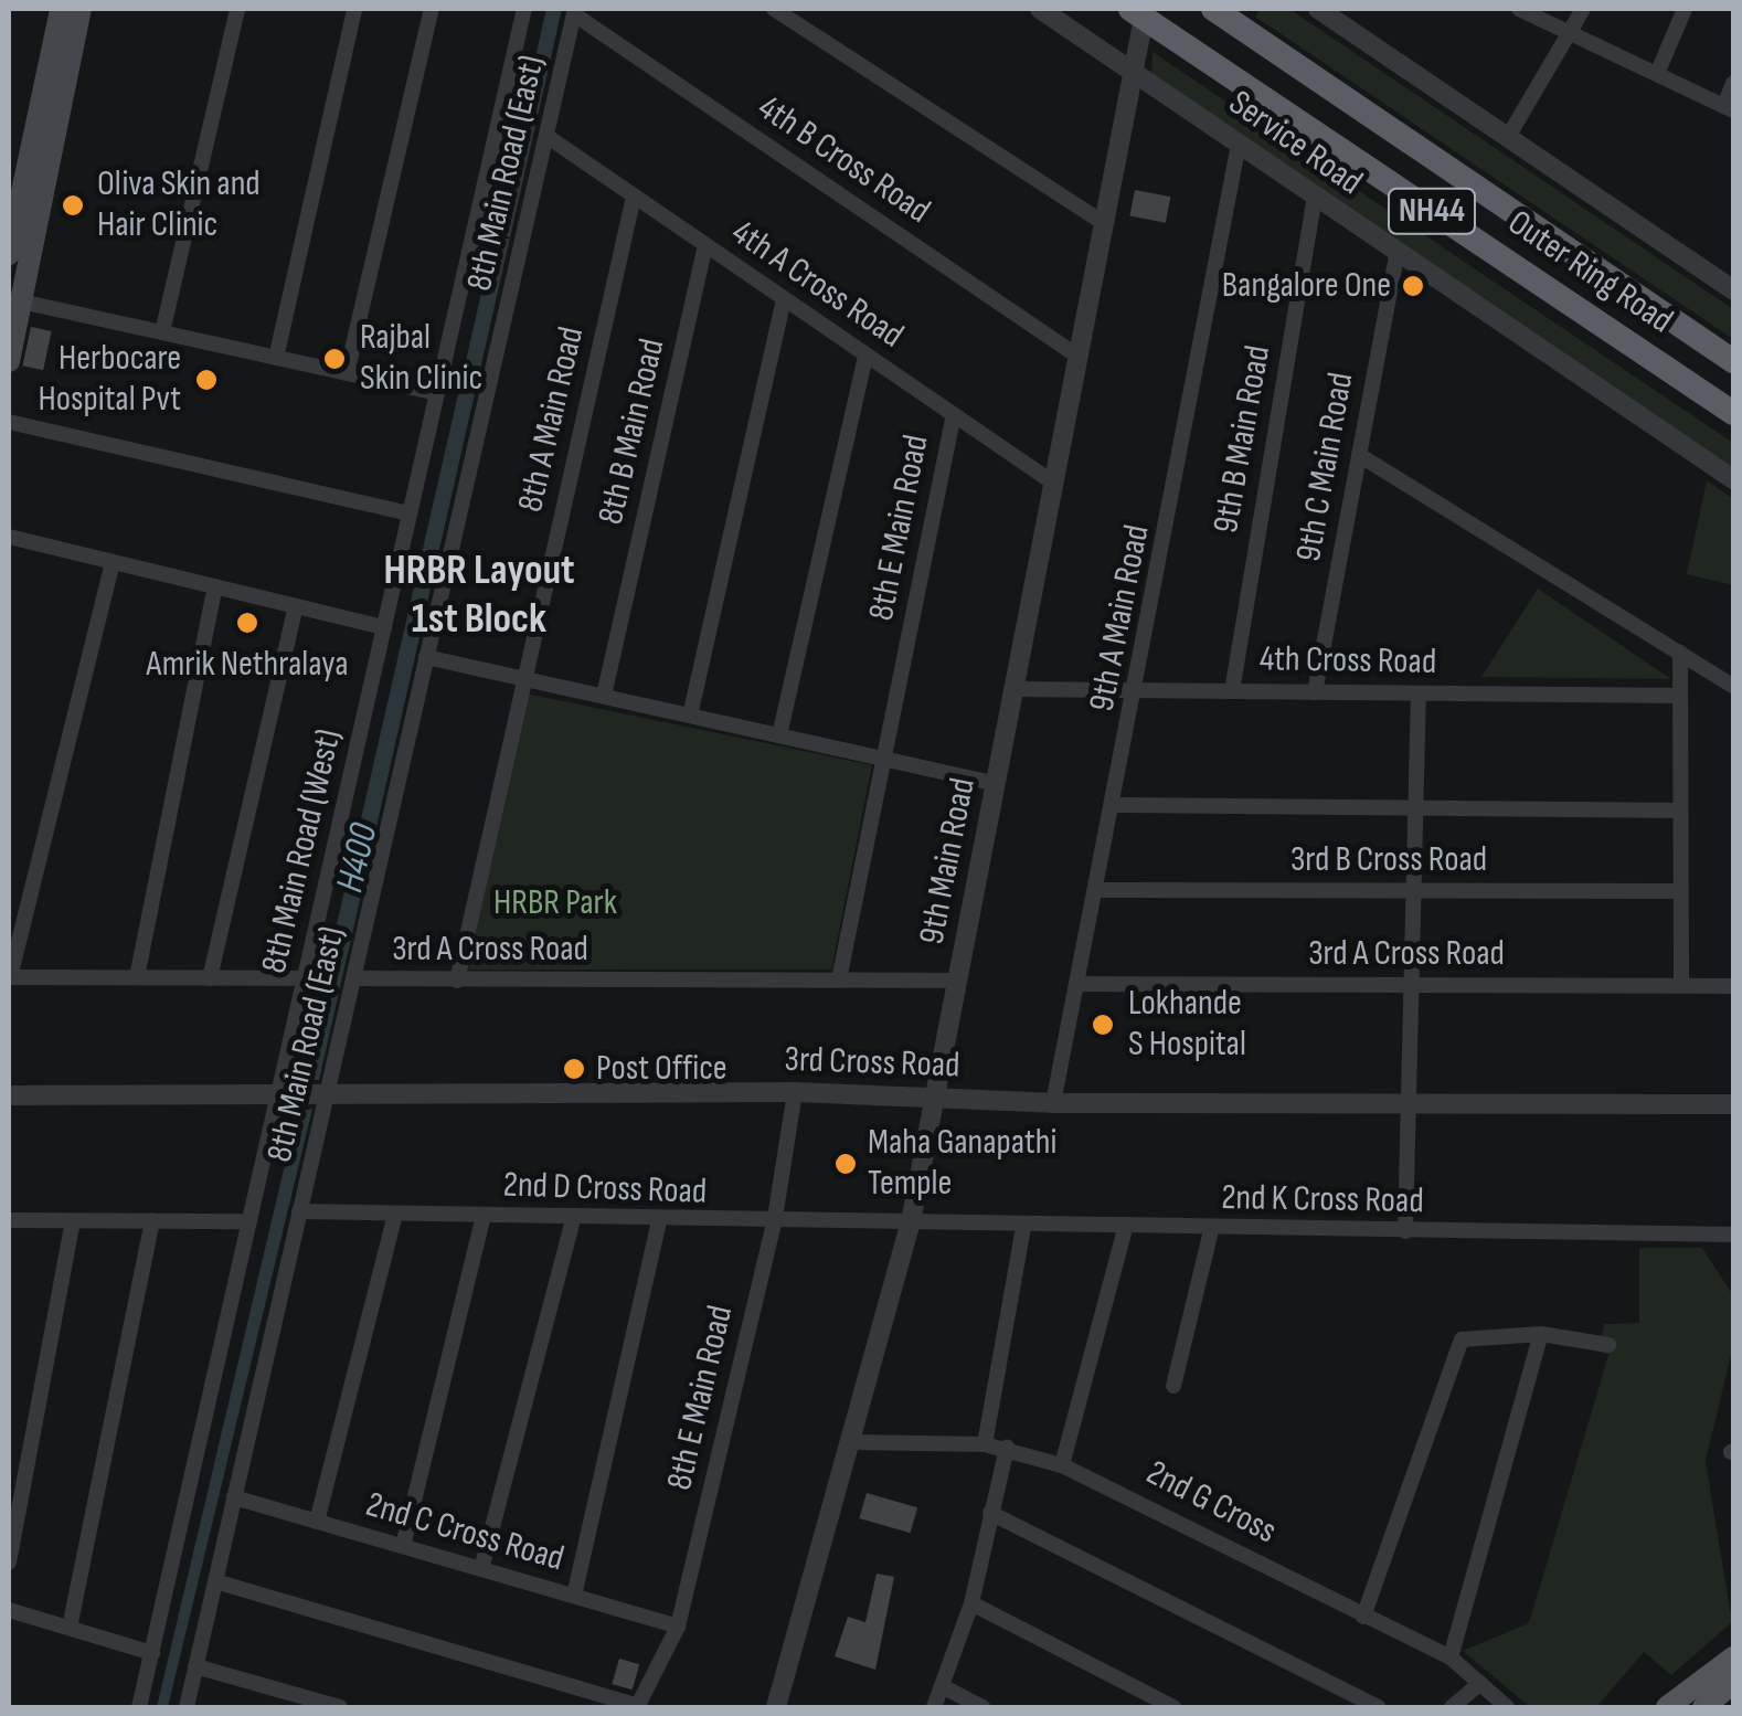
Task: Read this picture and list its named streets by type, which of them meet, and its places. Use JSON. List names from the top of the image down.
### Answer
{
  "streets": {
    "highway": ["NH44", "Outer Ring Road"],
    "street": [
      "Service Road",
      "4th B Cross Road",
      "8th Main Road (East)",
      "4th A Cross Road",
      "8th A Main Road",
      "8th B Main Road",
      "9th B Main Road",
      "9th C Main Road",
      "8th E Main Road",
      "9th A Main Road",
      "4th Cross Road",
      "8th Main Road (West)",
      "3rd B Cross Road",
      "9th Main Road",
      "3rd A Cross Road",
      "3rd Cross Road",
      "2nd D Cross Road",
      "2nd K Cross Road",
      "2nd G Cross",
      "2nd C Cross Road"
    ]
  },
  "crossings": [
    ["Service Road", "9th B Main Road"],
    ["Service Road", "9th C Main Road"],
    ["Service Road", "9th A Main Road"],
    ["Service Road", "9th Main Road"],
    ["4th B Cross Road", "8th Main Road (East)"],
    ["4th B Cross Road", "9th Main Road"],
    ["8th Main Road (East)", "4th A Cross Road"],
    ["8th Main Road (East)", "3rd A Cross Road"],
    ["8th Main Road (East)", "3rd Cross Road"],
    ["8th Main Road (East)", "2nd D Cross Road"],
    ["8th Main Road (East)", "2nd C Cross Road"],
    ["Outer Ring Road", "9th Main Road"],
    ["4th A Cross Road", "8th A Main Road"],
    ["4th A Cross Road", "8th B Main Road"],
    ["4th A Cross Road", "8th E Main Road"],
    ["4th A Cross Road", "9th Main Road"],
    ["8th A Main Road", "3rd A Cross Road"],
    ["9th B Main Road", "4th Cross Road"],
    ["9th C Main Road", "4th Cross Road"],
    ["8th E Main Road", "3rd A Cross Road"],
    ["8th E Main Road", "3rd Cross Road"],
    ["8th E Main Road", "2nd D Cross Road"],
    ["8th E Main Road", "2nd C Cross Road"],
    ["9th A Main Road", "4th Cross Road"],
    ["9th A Main Road", "3rd B Cross Road"],
    ["9th A Main Road", "3rd A Cross Road"],
    ["9th A Main Road", "3rd Cross Road"],
    ["4th Cross Road", "9th Main Road"],
    ["8th Main Road (West)", "3rd Cross Road"],
    ["9th Main Road", "3rd A Cross Road"],
    ["9th Main Road", "3rd Cross Road"],
    ["9th Main Road", "2nd D Cross Road"],
    ["9th Main Road", "2nd K Cross Road"],
    ["9th Main Road", "2nd G Cross"],
    ["2nd D Cross Road", "2nd K Cross Road"]
  ],
  "districts": ["HRBR Layout 1st Block"],
  "water": ["H400"],
  "parks": ["HRBR Park"],
  "places": [
    "Oliva Skin and Hair Clinic",
    "Bangalore One",
    "Rajbal Skin Clinic",
    "Herbocare Hospital Pvt",
    "Amrik Nethralaya",
    "Lokhande S Hospital",
    "Post Office",
    "Maha Ganapathi Temple"
  ]
}
